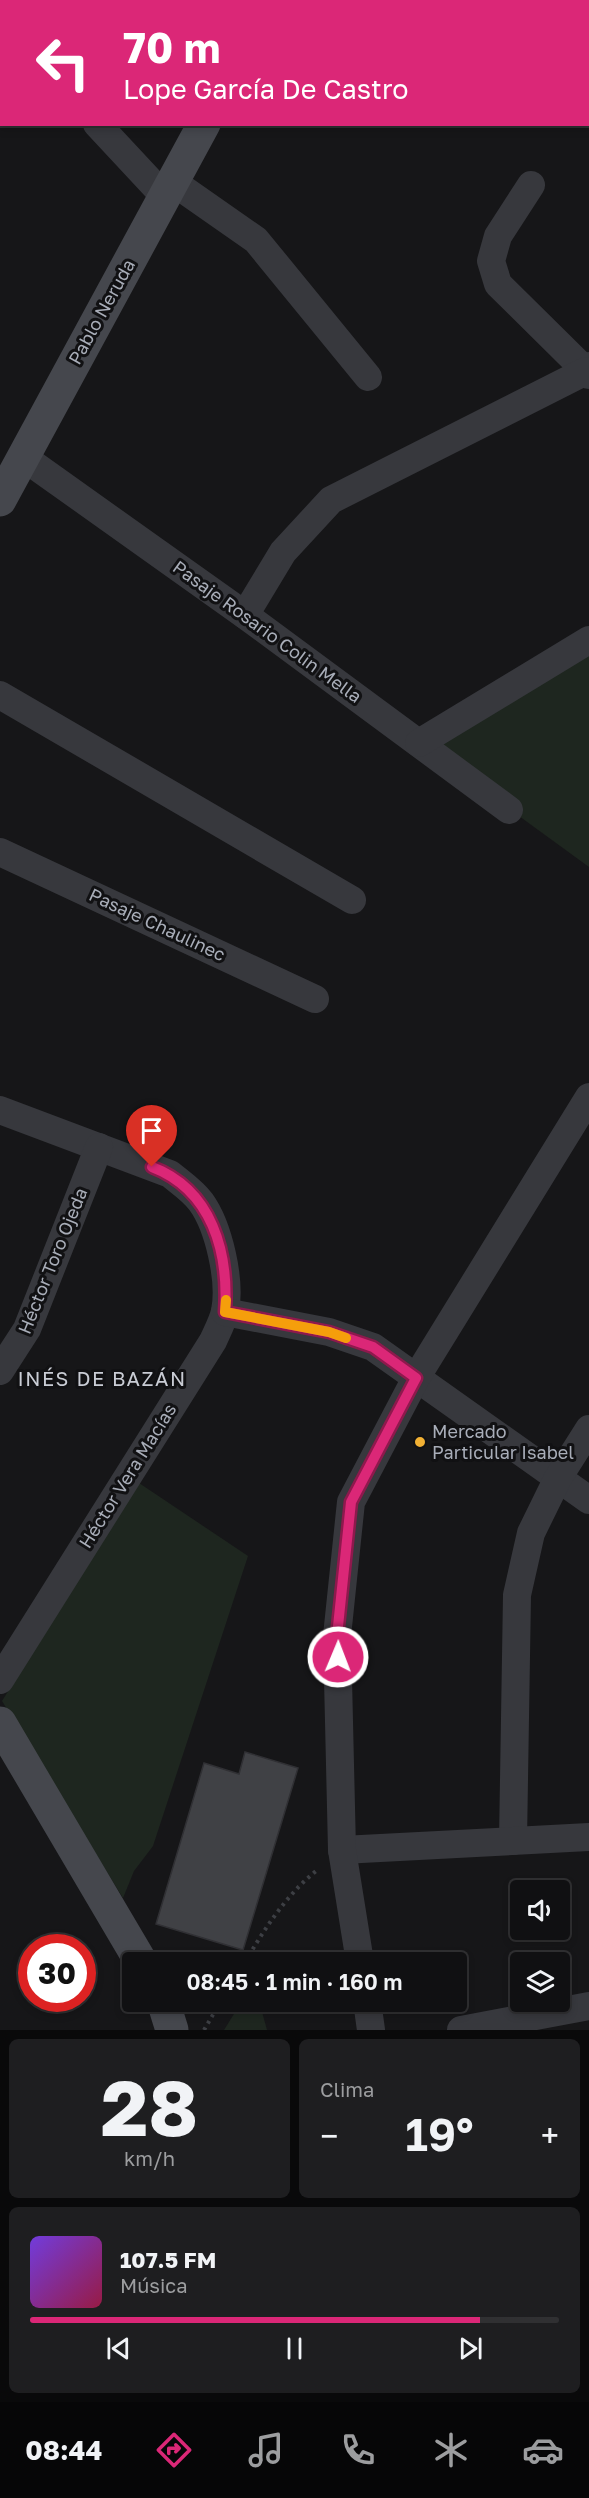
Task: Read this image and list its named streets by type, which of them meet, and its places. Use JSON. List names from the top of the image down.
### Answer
{
  "streets": {
    "main road": ["Pablo Neruda"],
    "street": [
      "Pasaje Rosario Colin Mella",
      "Pasaje Chaulinec",
      "Héctor Toro Ojeda",
      "Héctor Vera Macías"
    ]
  },
  "crossings": [
    ["Pablo Neruda", "Pasaje Rosario Colin Mella"],
    ["Héctor Toro Ojeda", "Héctor Vera Macías"]
  ],
  "districts": ["INÉS DE BAZÁN"],
  "places": ["Mercado Particular Isabel"],
  "page": {
    "turn": ["70 m", "Lope García De Castro"],
    "limit": "30",
    "trip": "08:45 · 1 min · 160 m",
    "tile": [
      ["28", "km/h"],
      "Clima"
    ],
    "heat": ["−", "19°", "+"],
    "song": ["107.5 FM", "Música"],
    "tabs": "08:44"
  }
}
